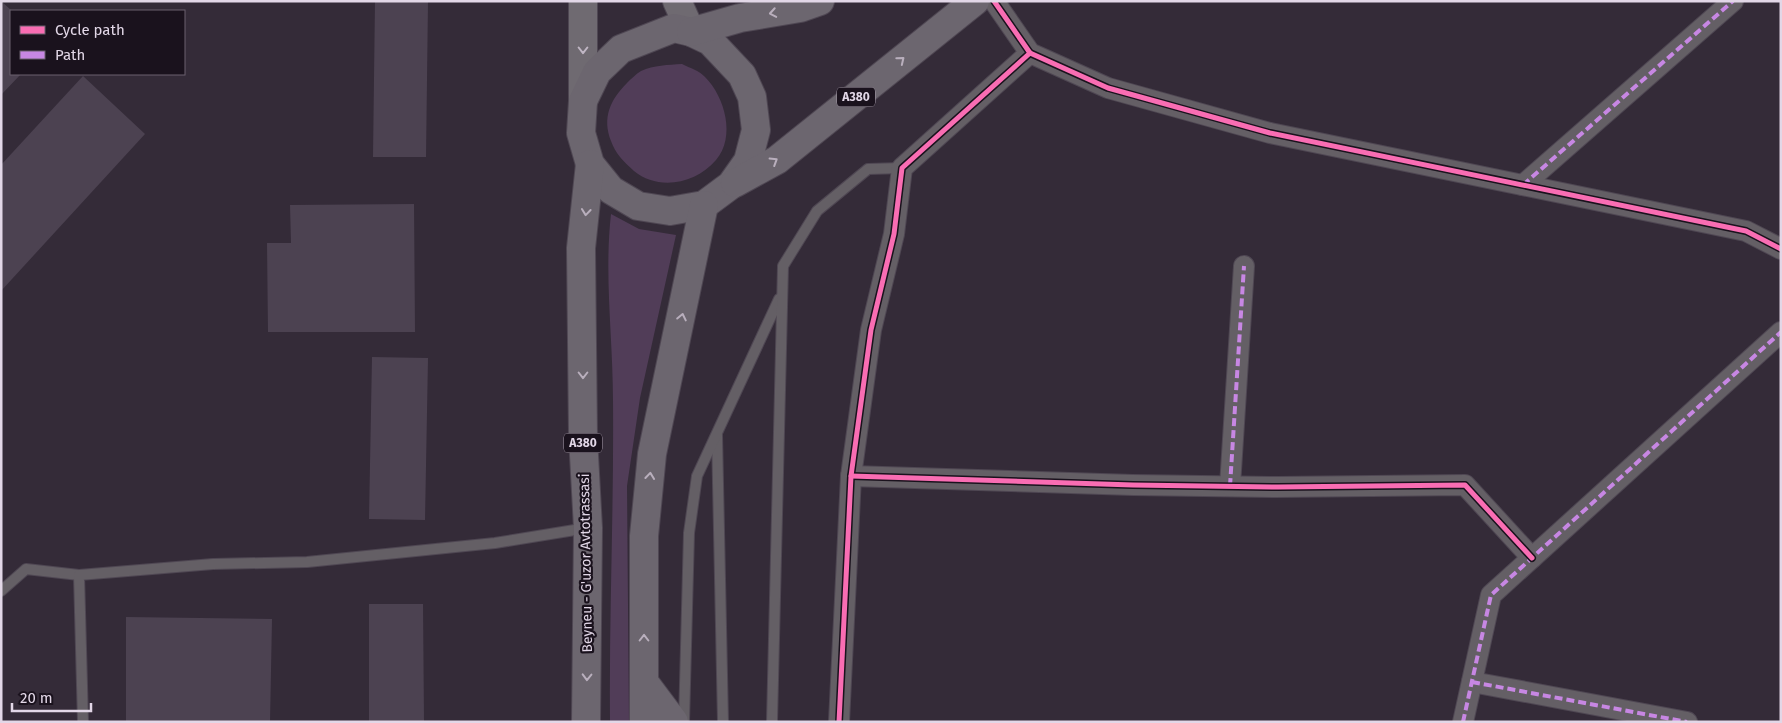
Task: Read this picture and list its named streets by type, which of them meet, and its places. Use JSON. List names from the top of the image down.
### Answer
{
  "streets": {
    "highway": ["A380", "Beyneu - G'uzor Avtotrassasi"]
  },
  "crossings": [
    ["A380", "Beyneu - G'uzor Avtotrassasi"]
  ],
  "legend": ["Cycle path", "Path"],
  "scale_bar": "20 m"
}
